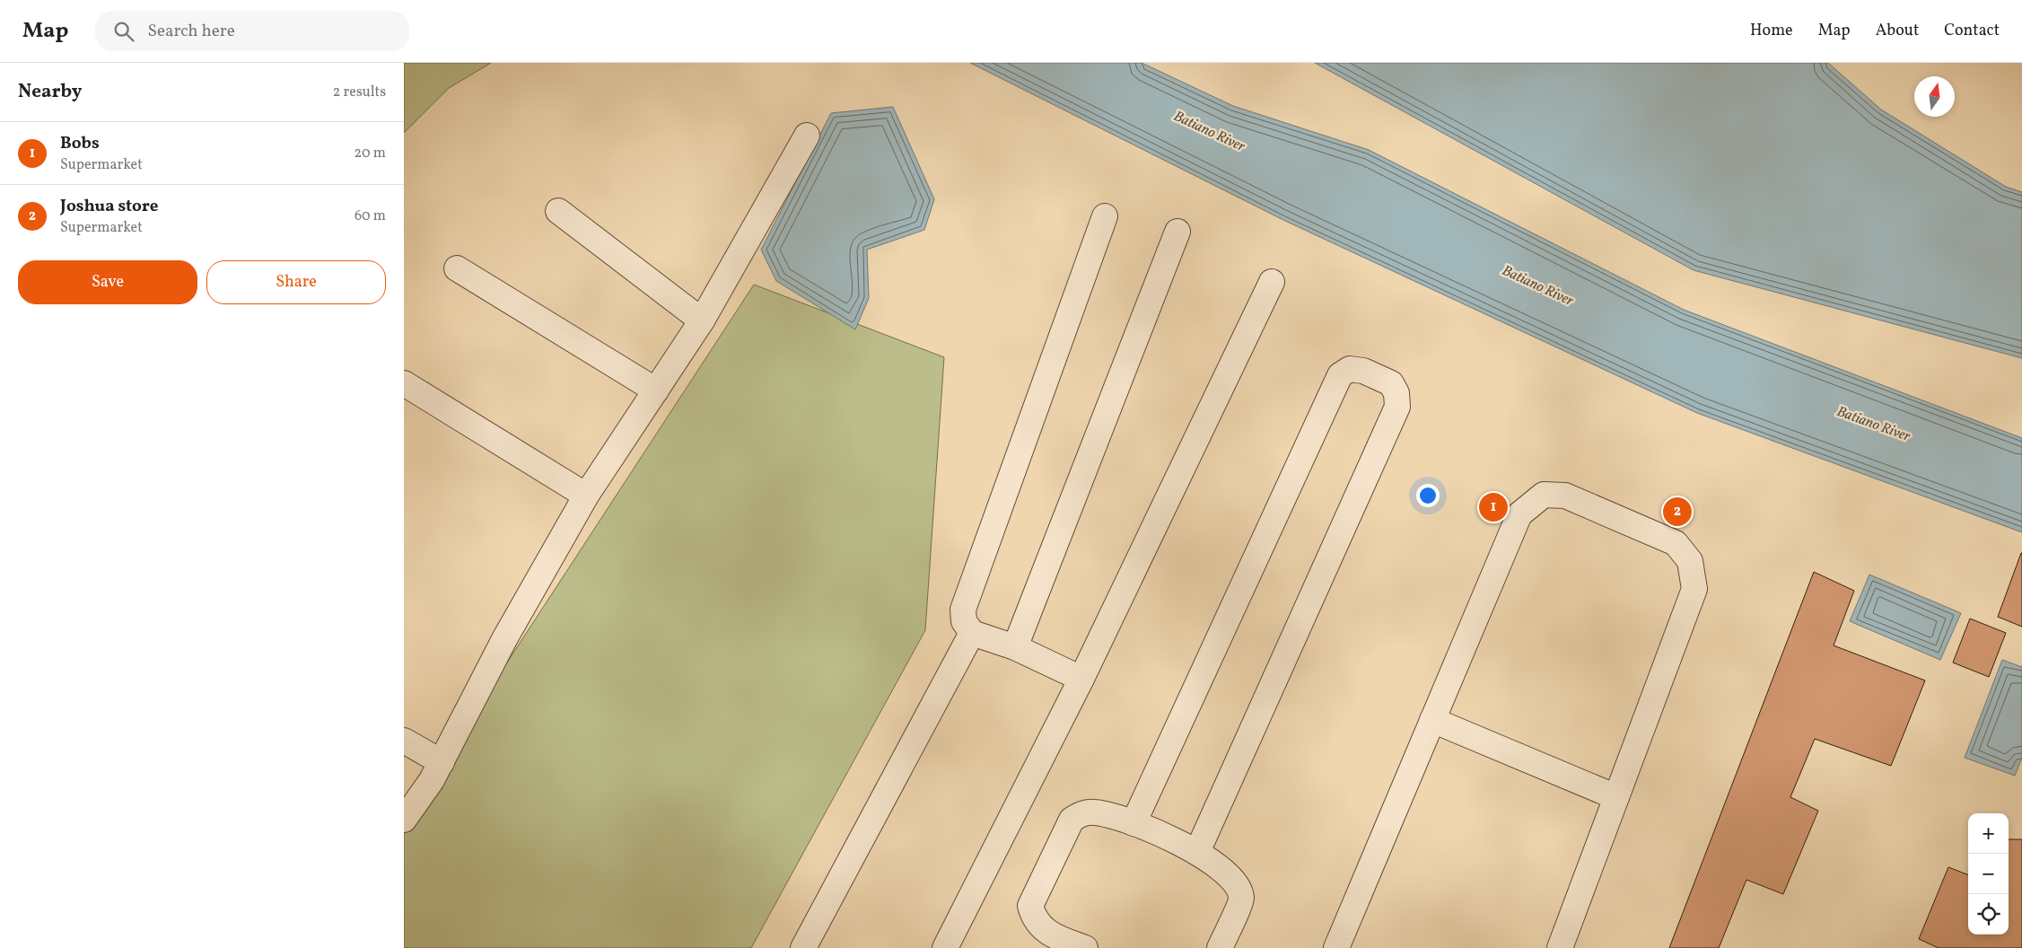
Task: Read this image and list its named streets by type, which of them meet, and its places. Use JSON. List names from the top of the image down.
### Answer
{
  "water": ["Batiano River"],
  "north": "top",
  "page": {
    "header": "Map",
    "search": "Search here",
    "nav": [
      "Home",
      "Map",
      "About",
      "Contact"
    ],
    "heading": ["Nearby", "2 results"],
    "list": [
      {
        "mark": "1",
        "name": "Bobs",
        "note": "Supermarket",
        "value": "20 m"
      },
      {
        "mark": "2",
        "name": "Joshua store",
        "note": "Supermarket",
        "value": "60 m"
      }
    ],
    "buttons": ["Save", "Share"],
    "pins": ["1", "2"],
    "map_buttons": ["+", "−"]
  }
}
